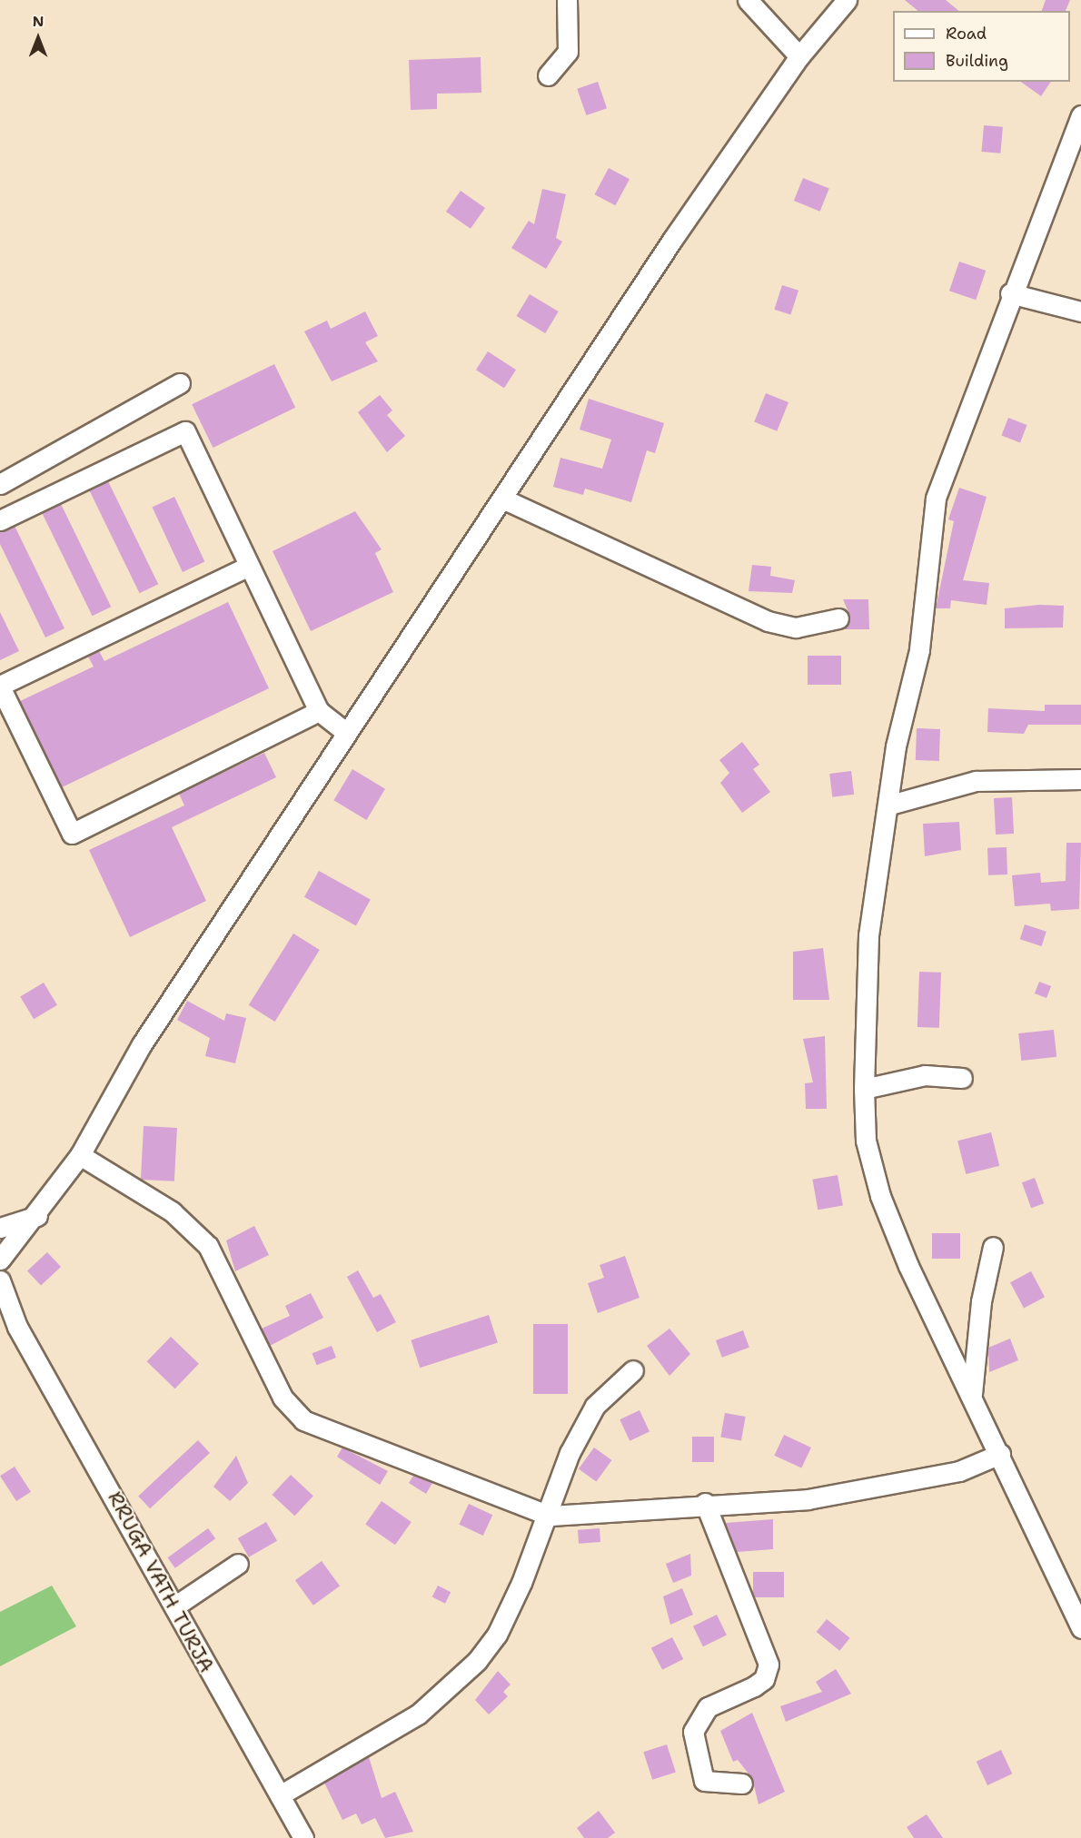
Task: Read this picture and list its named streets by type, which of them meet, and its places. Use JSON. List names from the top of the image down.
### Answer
{
  "streets": {
    "street": ["RRUGA VATH TURJA"]
  },
  "legend": ["Road", "Building"],
  "north": "top"
}
